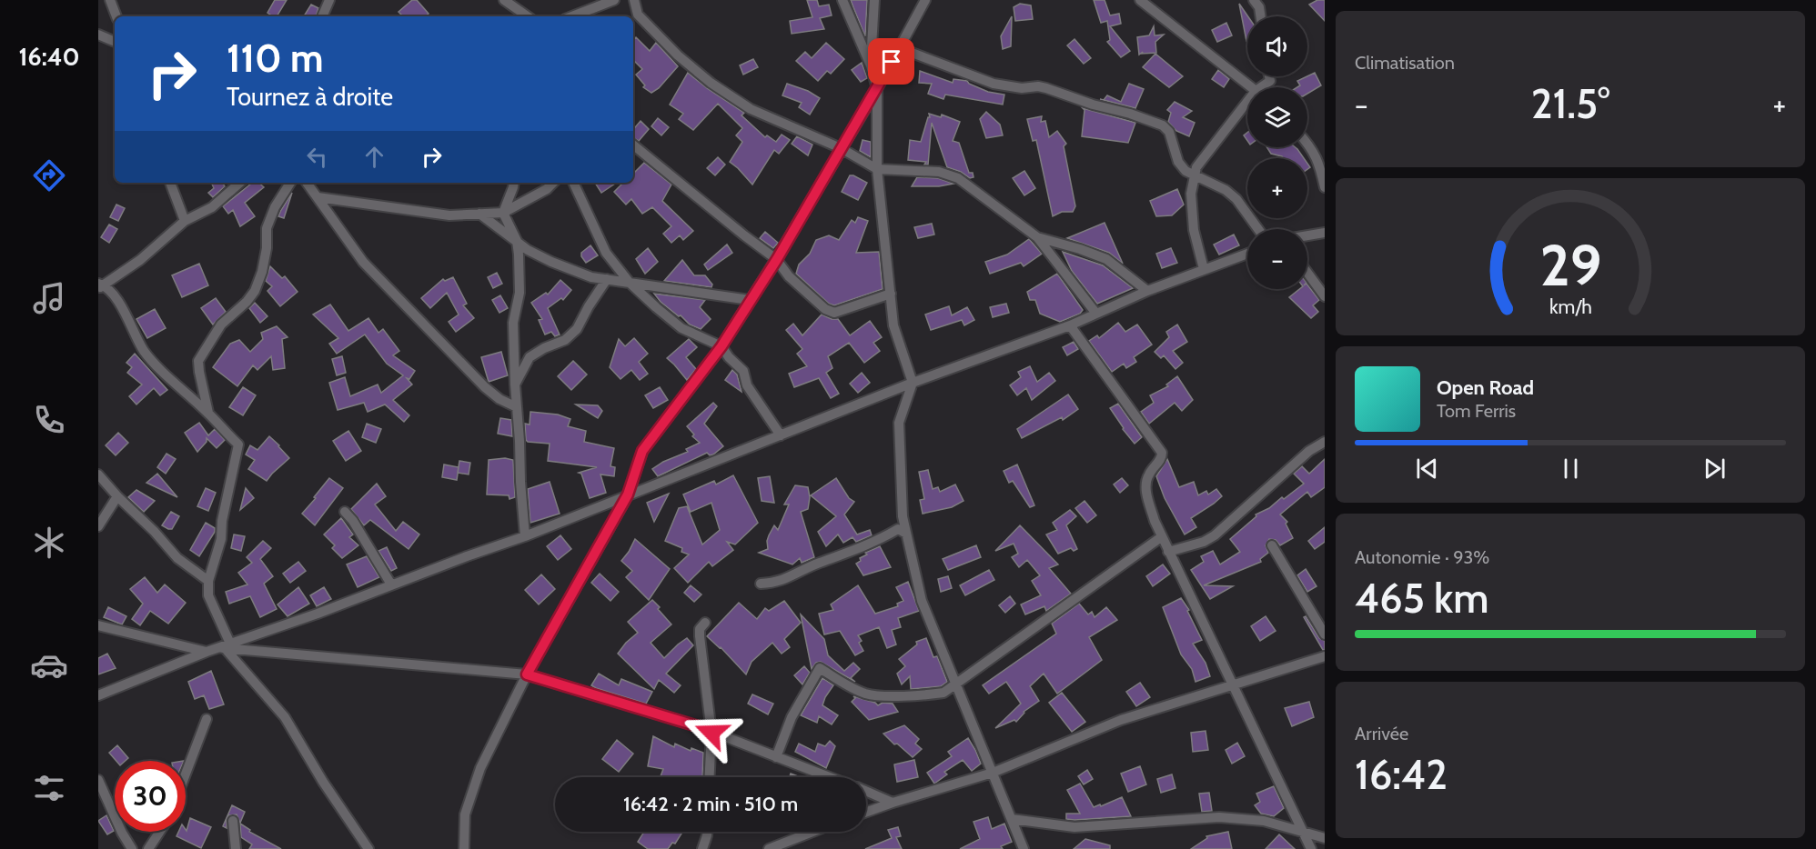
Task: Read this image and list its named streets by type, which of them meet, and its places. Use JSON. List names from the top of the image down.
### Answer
{
  "page": {
    "tabs": "16:40",
    "tile": [
      "Climatisation",
      ["Autonomie · 93%", "465 km"],
      ["Arrivée", "16:42"]
    ],
    "map_buttons": ["+", "−"],
    "turn": ["110 m", "Tournez à droite"],
    "heat": ["−", "21.5°", "+"],
    "song": ["Open Road", "Tom Ferris"],
    "limit": "30",
    "trip": "16:42 · 2 min · 510 m",
    "gauge": ["29", "km/h"]
  }
}
